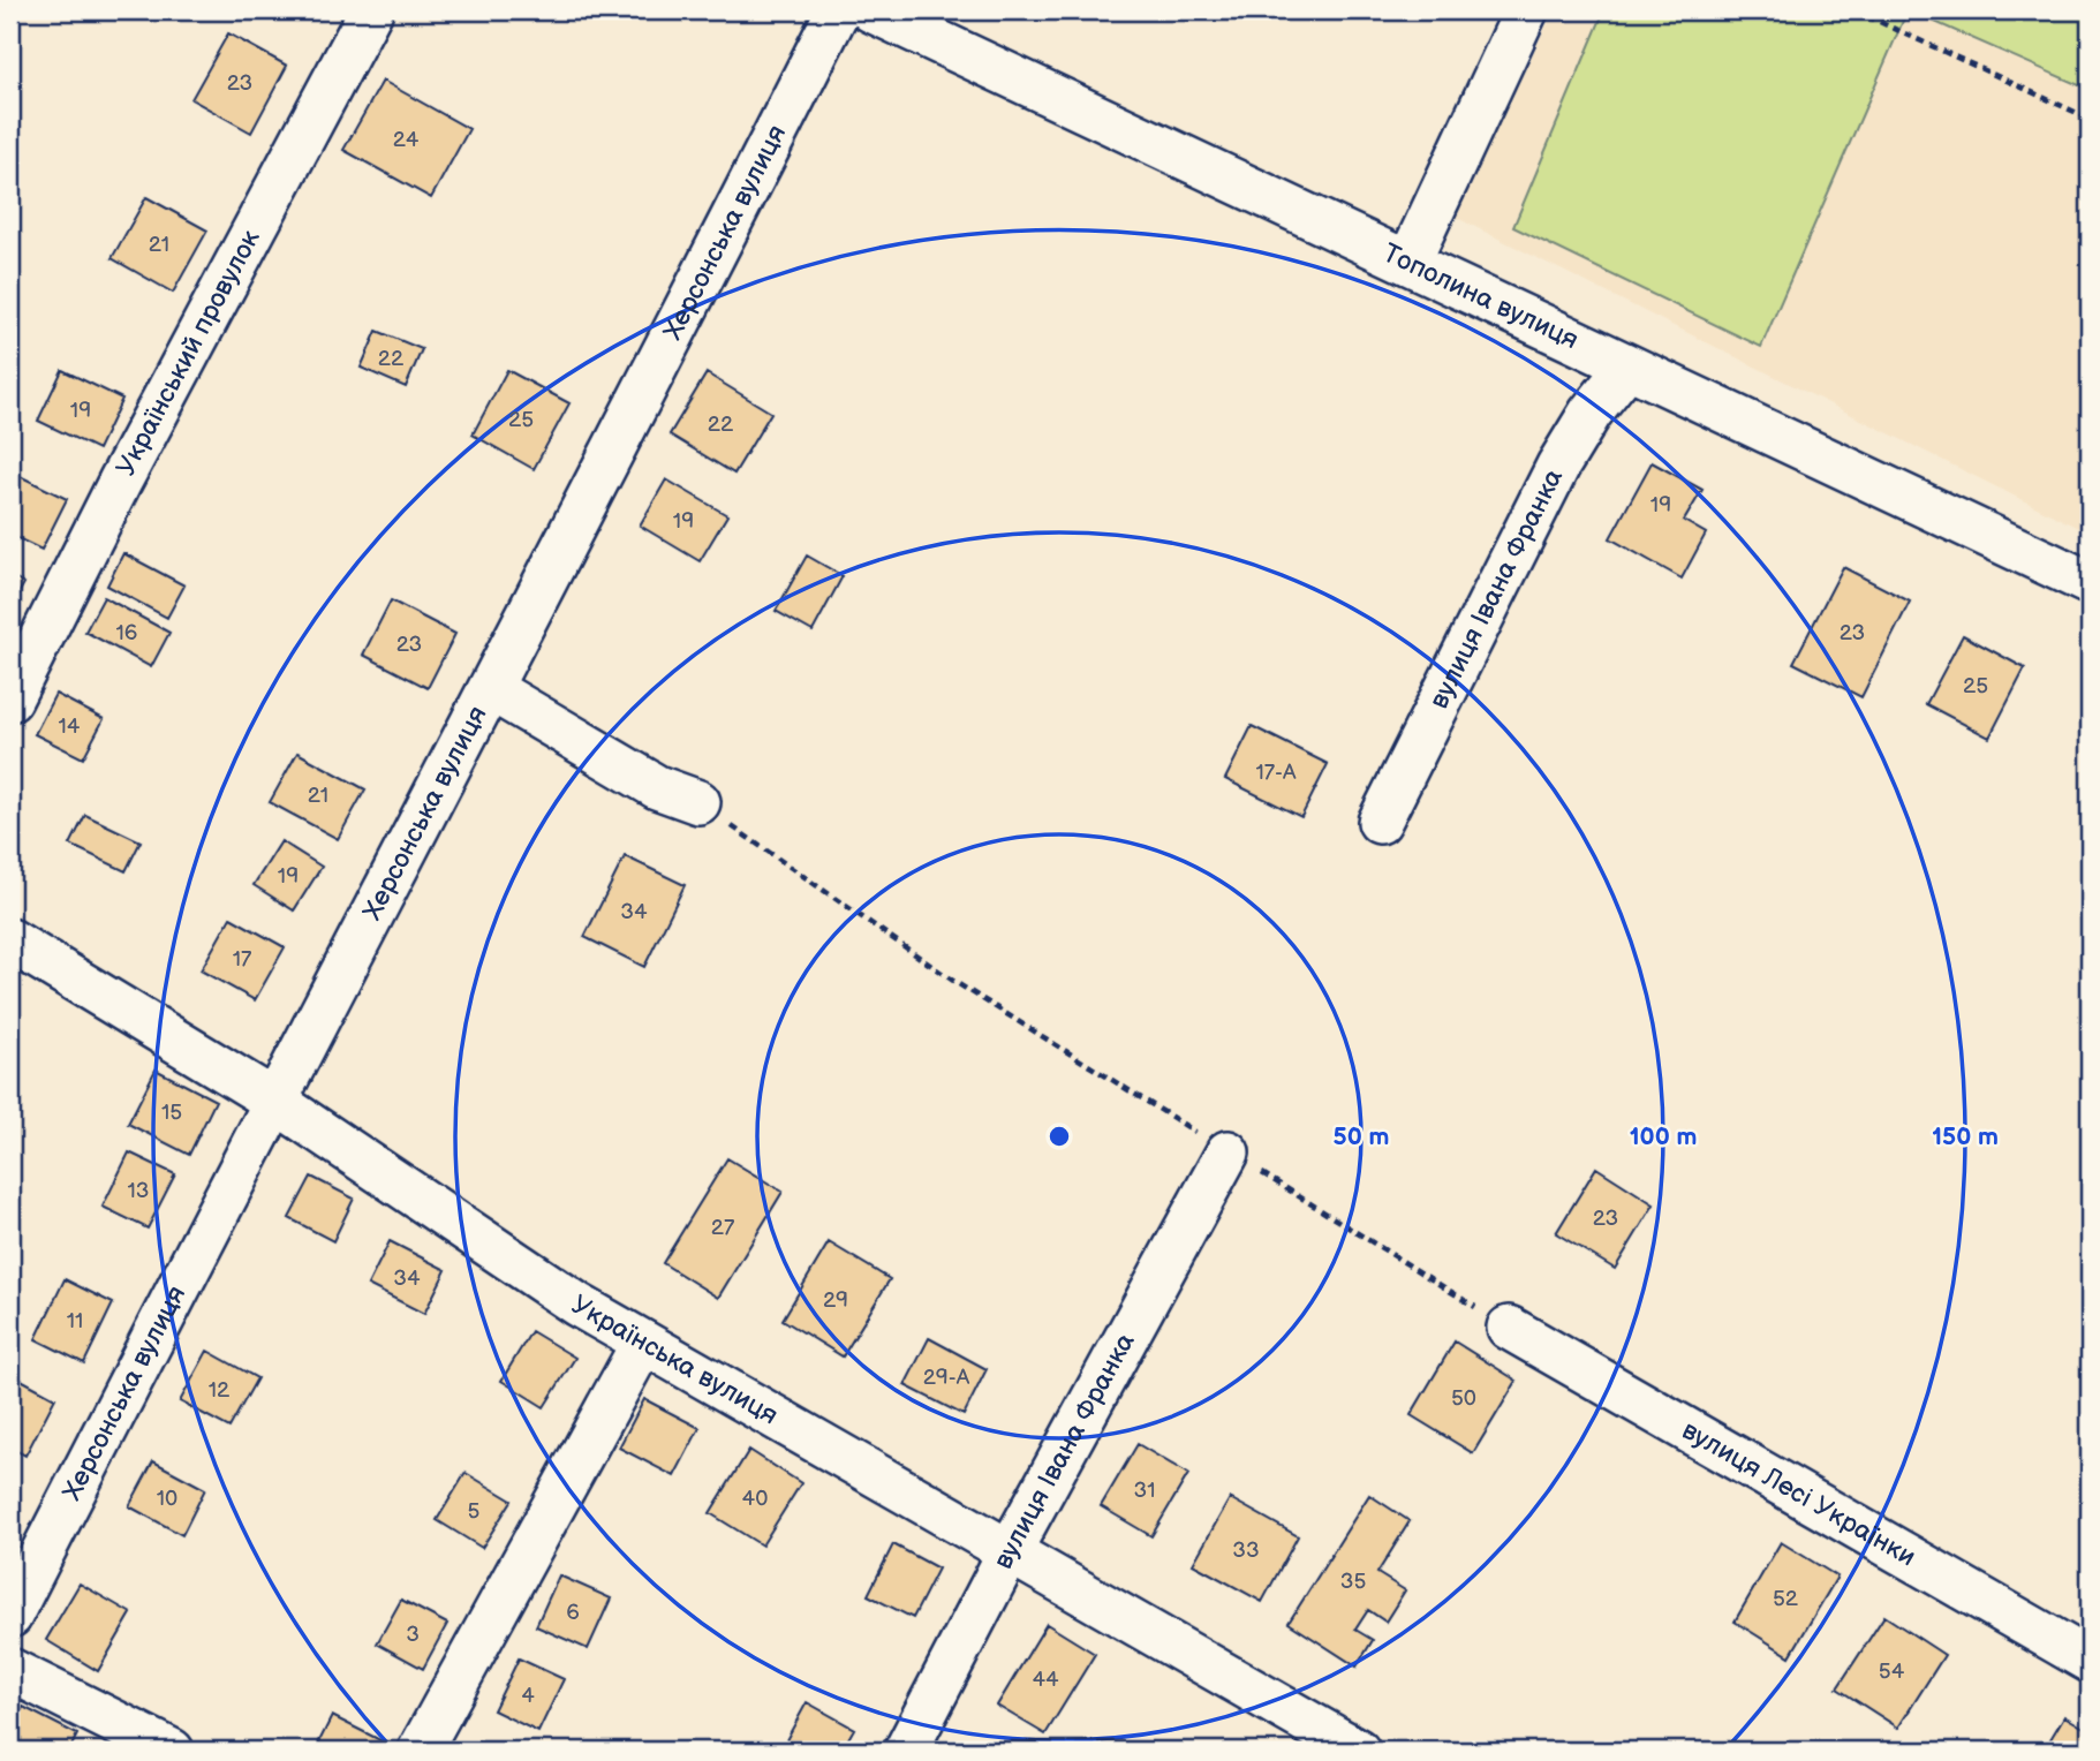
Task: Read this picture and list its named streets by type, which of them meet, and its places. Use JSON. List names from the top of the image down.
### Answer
{
  "streets": {
    "street": [
      "Херсонська вулиця",
      "Тополина вулиця",
      "Український провулок",
      "вулиця Івана Франка",
      "Українська вулиця",
      "вулиця Лесі Українки"
    ]
  },
  "crossings": [
    ["Херсонська вулиця", "Українська вулиця"],
    ["Тополина вулиця", "вулиця Івана Франка"],
    ["вулиця Івана Франка", "Українська вулиця"]
  ],
  "house_numbers": [
    "23",
    "24",
    "21",
    "22",
    "19",
    "25",
    "22",
    "19",
    "19",
    "16",
    "23",
    "23",
    "25",
    "14",
    "17-А",
    "21",
    "19",
    "34",
    "17",
    "15",
    "13",
    "23",
    "27",
    "34",
    "29",
    "11",
    "29-А",
    "12",
    "50",
    "31",
    "10",
    "40",
    "5",
    "33",
    "35",
    "52",
    "6",
    "3",
    "54",
    "44",
    "4"
  ],
  "rings": ["50 m", "100 m", "150 m"]
}
